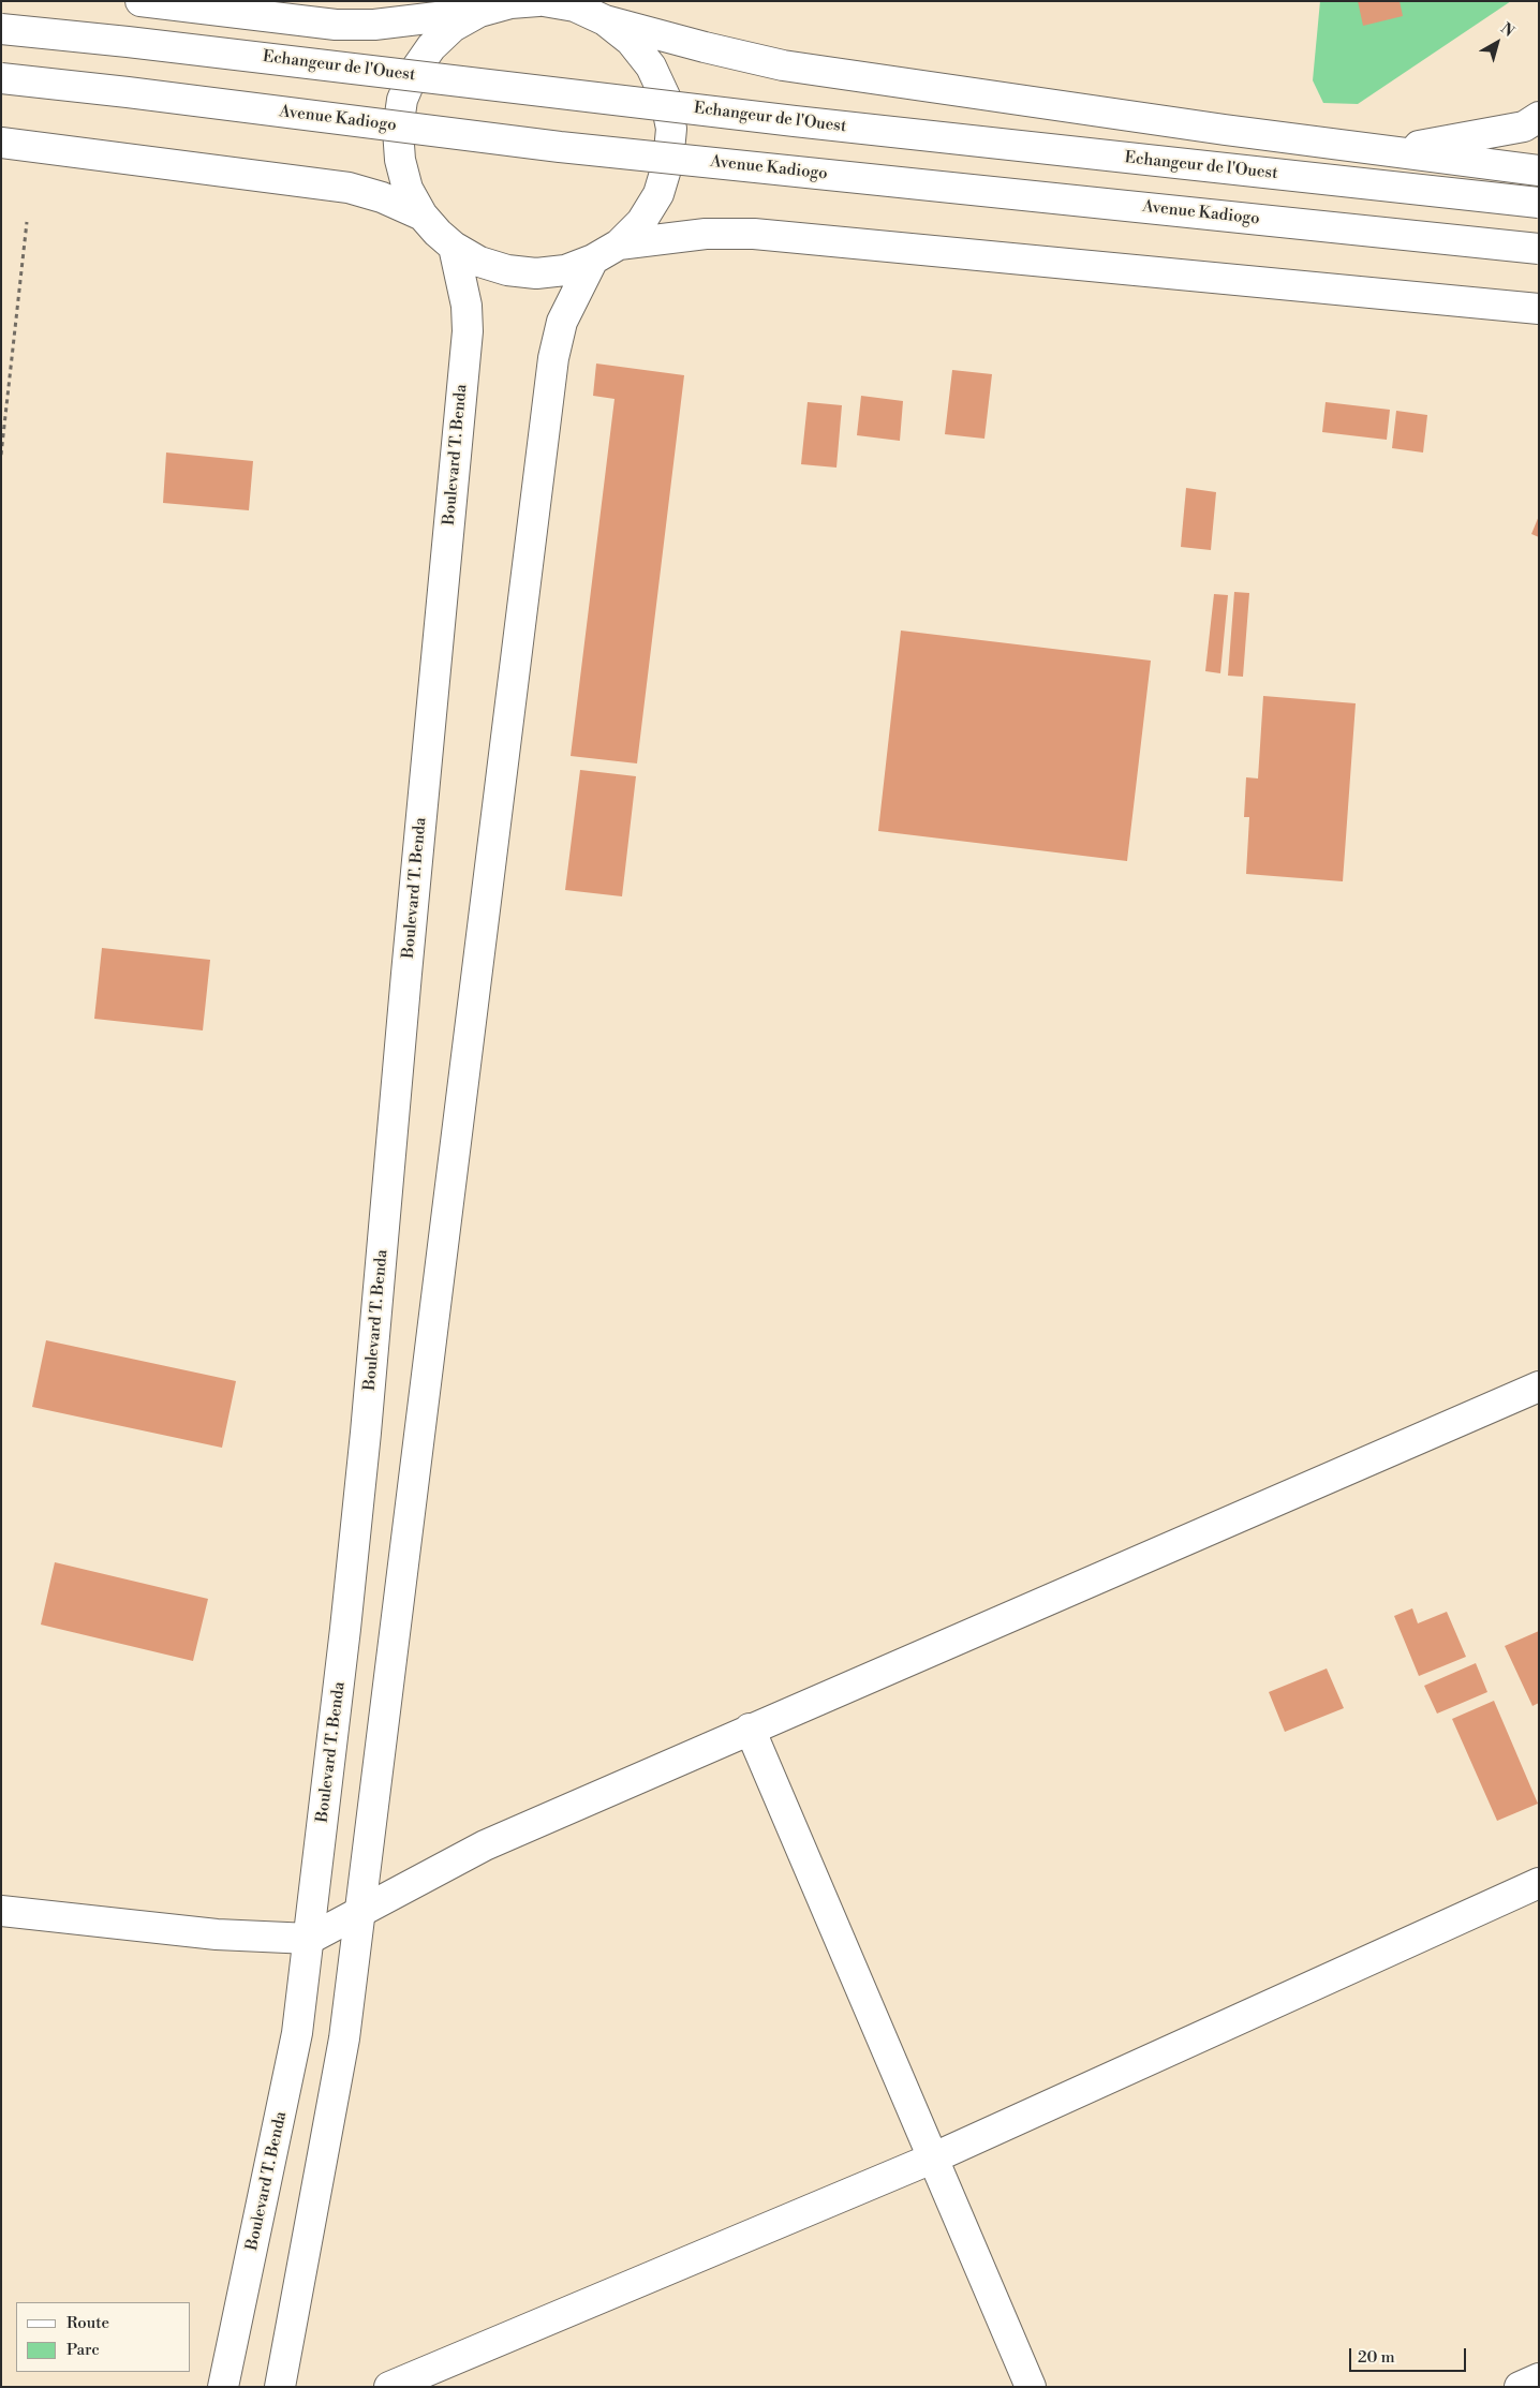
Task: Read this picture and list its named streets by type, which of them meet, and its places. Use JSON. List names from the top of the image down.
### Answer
{
  "streets": {
    "main road": ["Echangeur de l'Ouest", "Avenue Kadiogo", "Boulevard T. Benda"]
  },
  "legend": ["Route", "Parc"],
  "scale_bar": "20 m",
  "north": "top right"
}
